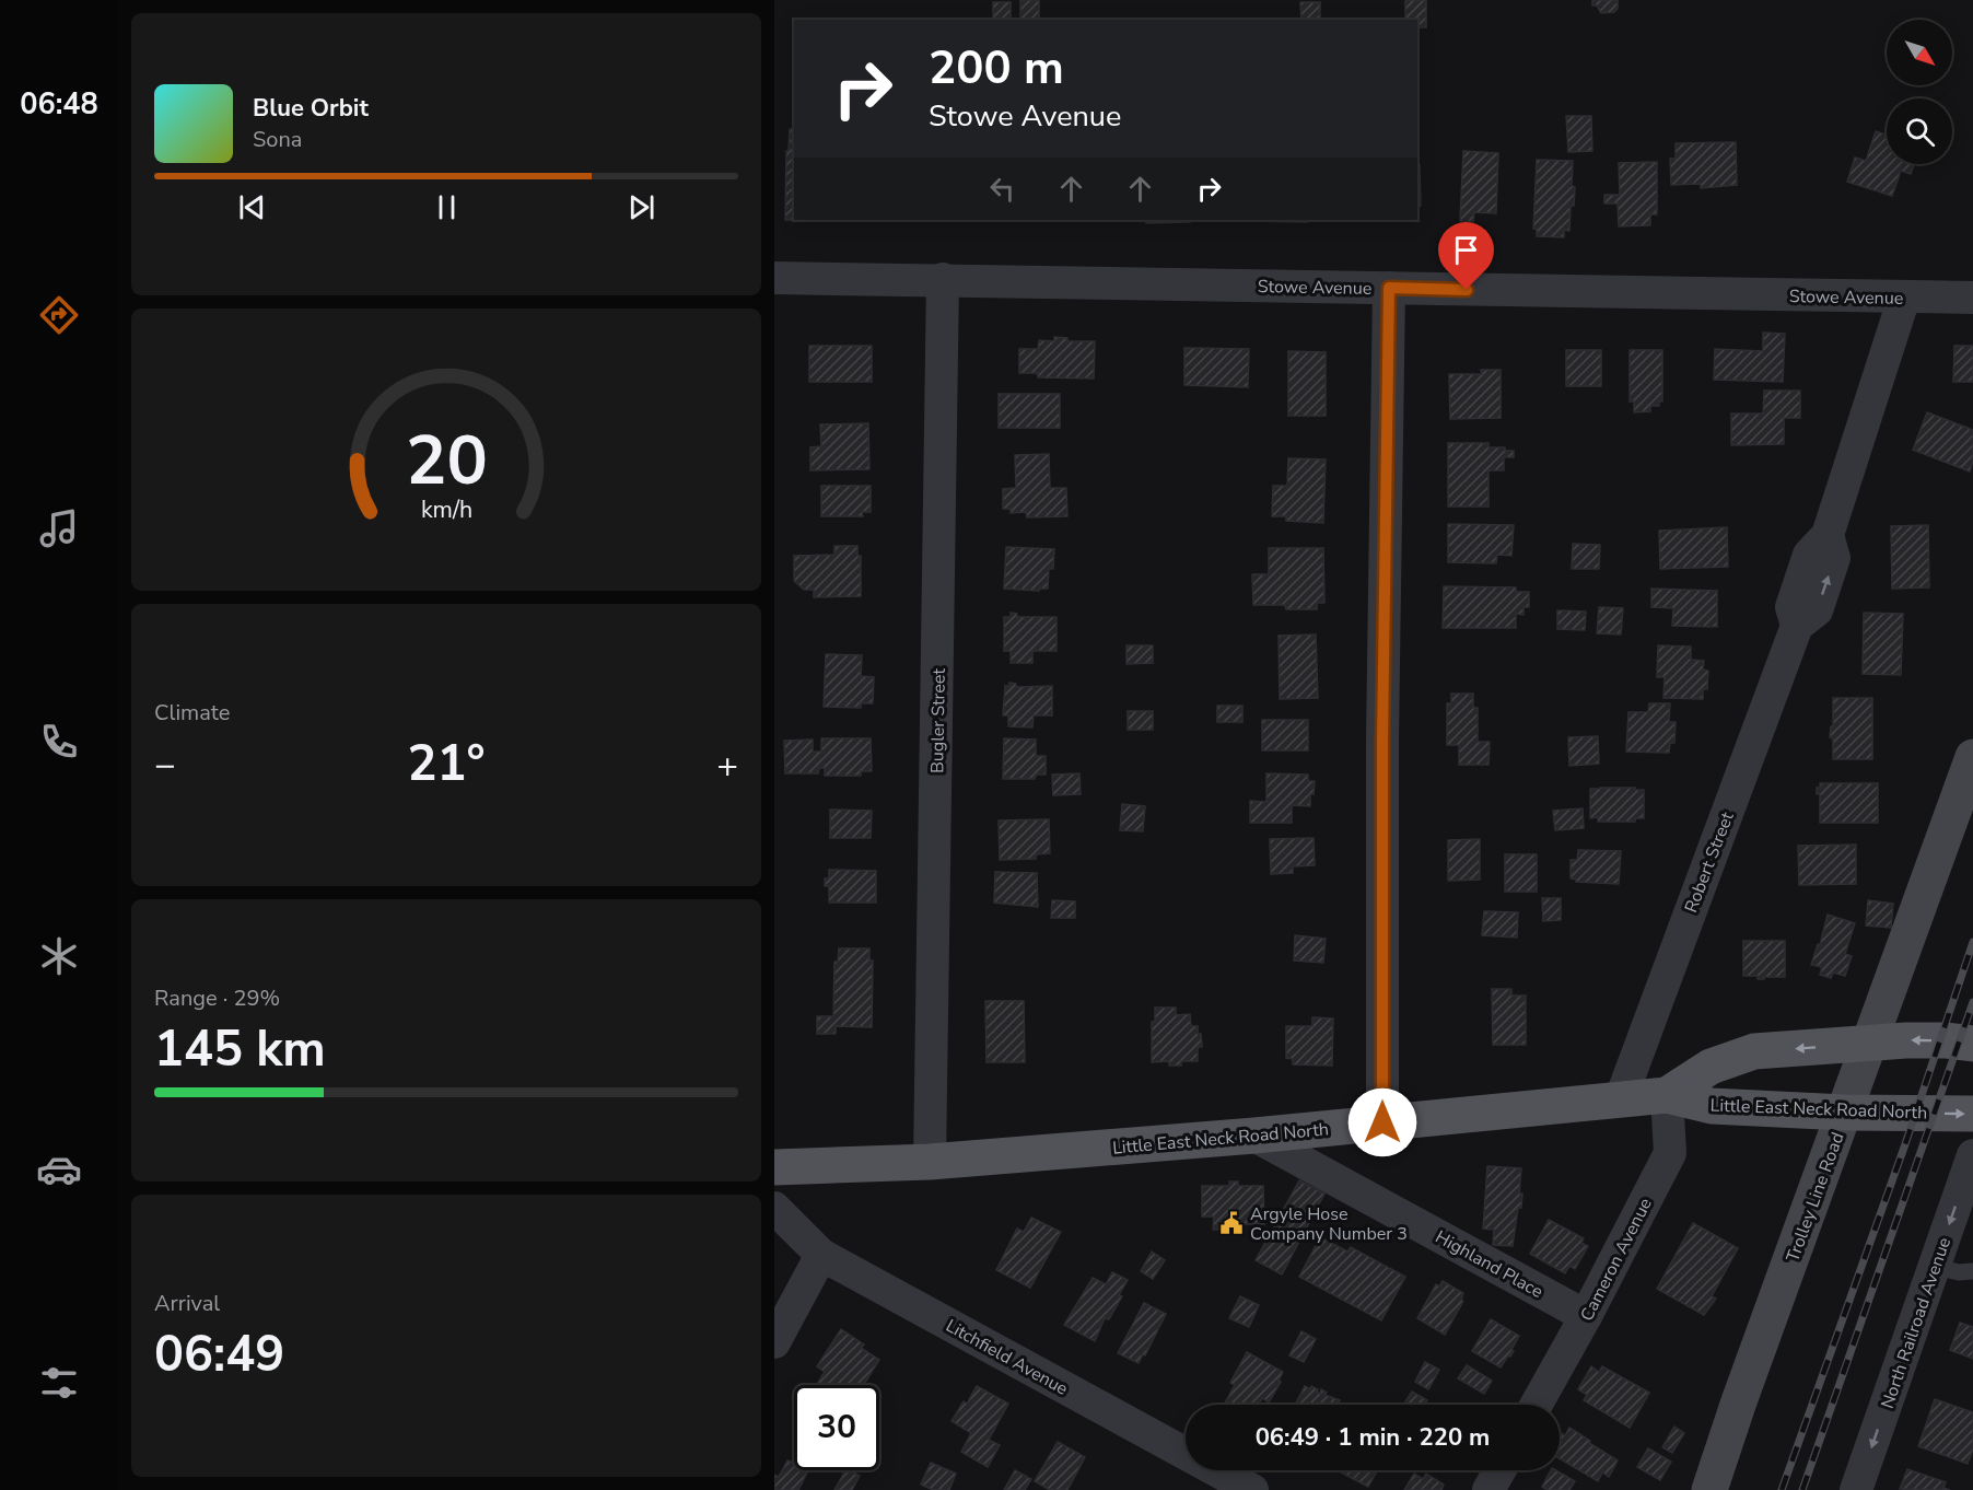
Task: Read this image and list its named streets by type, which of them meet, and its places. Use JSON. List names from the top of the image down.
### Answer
{
  "streets": {
    "main road": ["Little East Neck Road North", "Trolley Line Road"],
    "street": [
      "Stowe Avenue",
      "Bugler Street",
      "Robert Street",
      "Cameron Avenue",
      "Highland Place",
      "North Railroad Avenue",
      "Litchfield Avenue"
    ]
  },
  "crossings": [
    ["Stowe Avenue", "Bugler Street"],
    ["Stowe Avenue", "Robert Street"],
    ["Bugler Street", "Little East Neck Road North"],
    ["Robert Street", "Little East Neck Road North"],
    ["Little East Neck Road North", "Trolley Line Road"],
    ["Little East Neck Road North", "Cameron Avenue"],
    ["Little East Neck Road North", "Highland Place"],
    ["Cameron Avenue", "Highland Place"]
  ],
  "one_way": ["North Railroad Avenue"],
  "places": {
    "public building": ["Argyle Hose Company Number 3"]
  },
  "north": "bottom right",
  "page": {
    "tabs": "06:48",
    "turn": ["200 m", "Stowe Avenue"],
    "song": ["Blue Orbit", "Sona"],
    "tile": [
      "Climate",
      ["Range · 29%", "145 km"],
      ["Arrival", "06:49"]
    ],
    "heat": ["−", "21°", "+"],
    "limit": "30",
    "trip": "06:49 · 1 min · 220 m",
    "gauge": ["20", "km/h"]
  }
}
